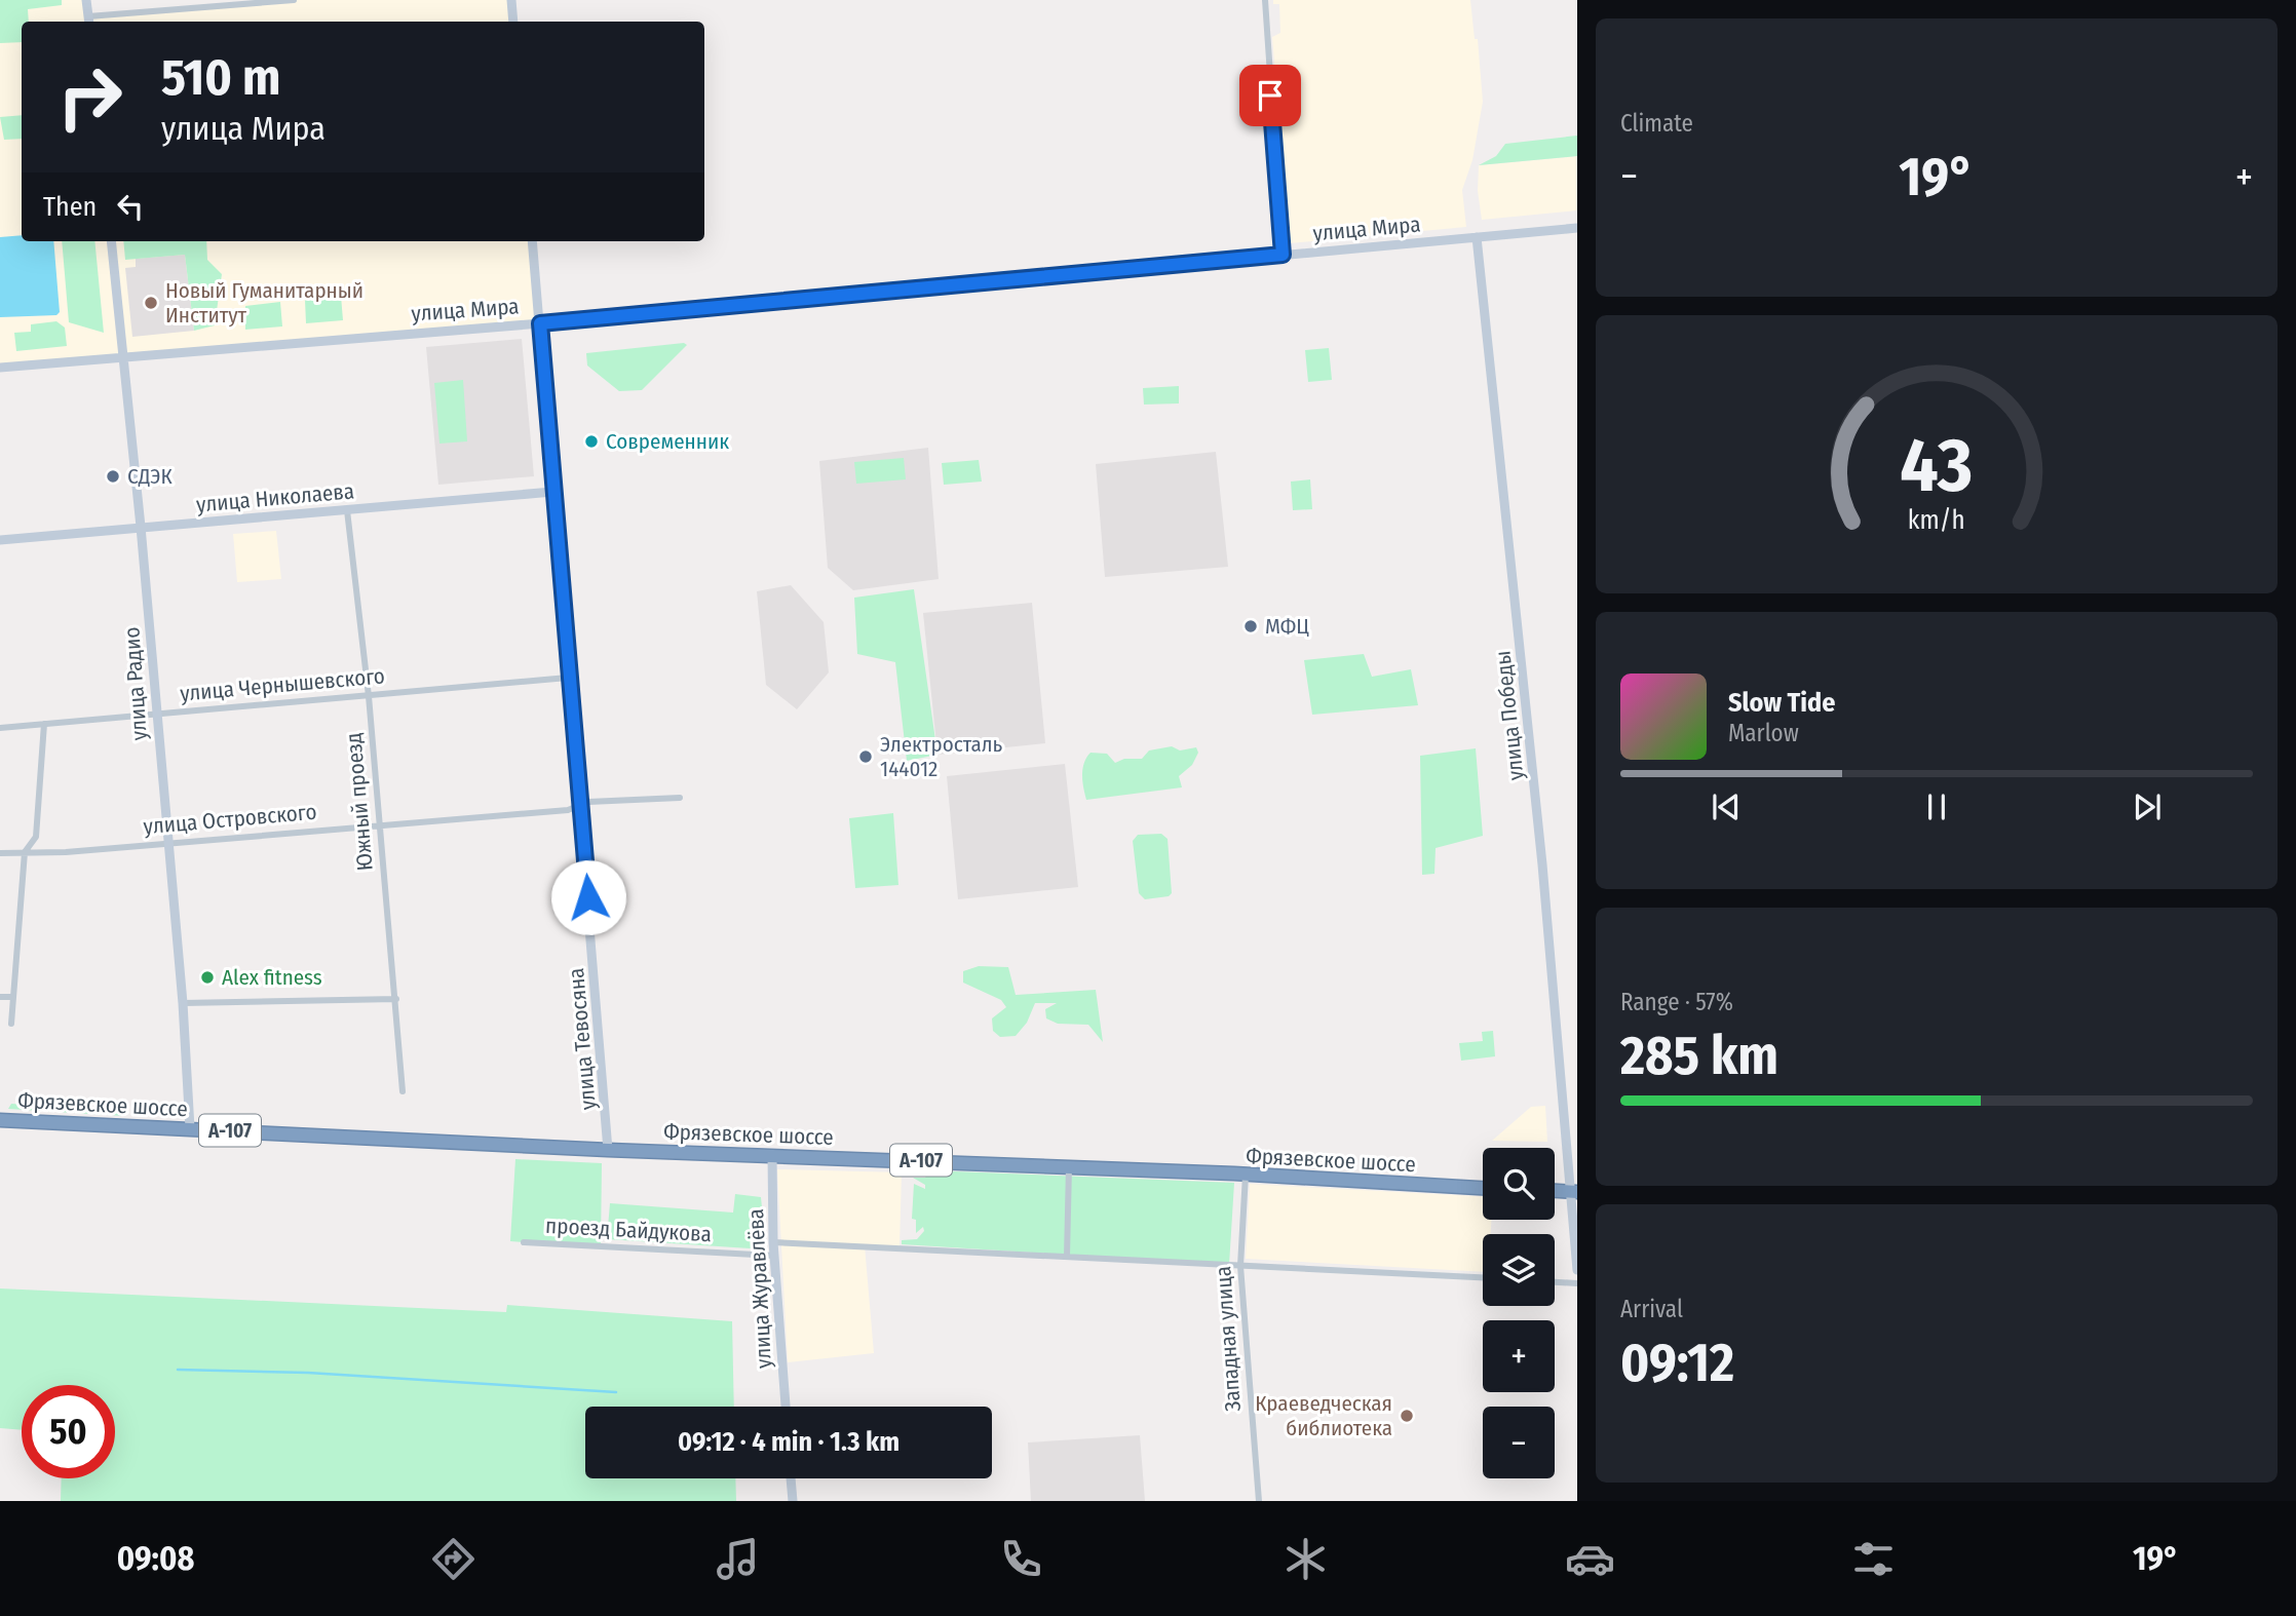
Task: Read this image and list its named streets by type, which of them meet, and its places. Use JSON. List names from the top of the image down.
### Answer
{
  "streets": {
    "highway": ["Фрязевское шоссе", "А-107"],
    "main road": [
      "улица Мира",
      "улица Николаева",
      "улица Радио",
      "улица Победы",
      "улица Тевосяна",
      "улица Журавлёва"
    ],
    "street": [
      "улица Чернышевского",
      "Южный проезд",
      "улица Островского",
      "проезд Байдукова",
      "Западная улица"
    ]
  },
  "crossings": [
    ["улица Мира", "улица Радио"],
    ["улица Мира", "улица Победы"],
    ["улица Мира", "улица Тевосяна"],
    ["улица Николаева", "улица Радио"],
    ["улица Николаева", "Южный проезд"],
    ["улица Николаева", "улица Тевосяна"],
    ["улица Радио", "улица Чернышевского"],
    ["улица Радио", "улица Островского"],
    ["улица Радио", "Фрязевское шоссе"],
    ["улица Чернышевского", "Южный проезд"],
    ["улица Чернышевского", "улица Тевосяна"],
    ["Южный проезд", "улица Островского"],
    ["улица Островского", "улица Тевосяна"],
    ["улица Тевосяна", "Фрязевское шоссе"],
    ["Фрязевское шоссе", "улица Журавлёва"],
    ["Фрязевское шоссе", "Западная улица"],
    ["проезд Байдукова", "улица Журавлёва"]
  ],
  "places": [
    "Новый Гуманитарный Институт",
    "Современник",
    "СДЭК",
    "МФЦ",
    "Электросталь 144012",
    "Alex fitness",
    "Краеведческая библиотека"
  ],
  "page": {
    "tile": [
      "Climate",
      ["Range · 57%", "285 km"],
      ["Arrival", "09:12"]
    ],
    "turn": ["510 m", "улица Мира"],
    "heat": ["−", "19°", "+"],
    "then": "Then",
    "song": ["Slow Tide", "Marlow"],
    "map_buttons": ["+", "−"],
    "limit": "50",
    "trip": "09:12 · 4 min · 1.3 km",
    "tabs": ["09:08", "19°"],
    "gauge": ["43", "km/h"]
  }
}
